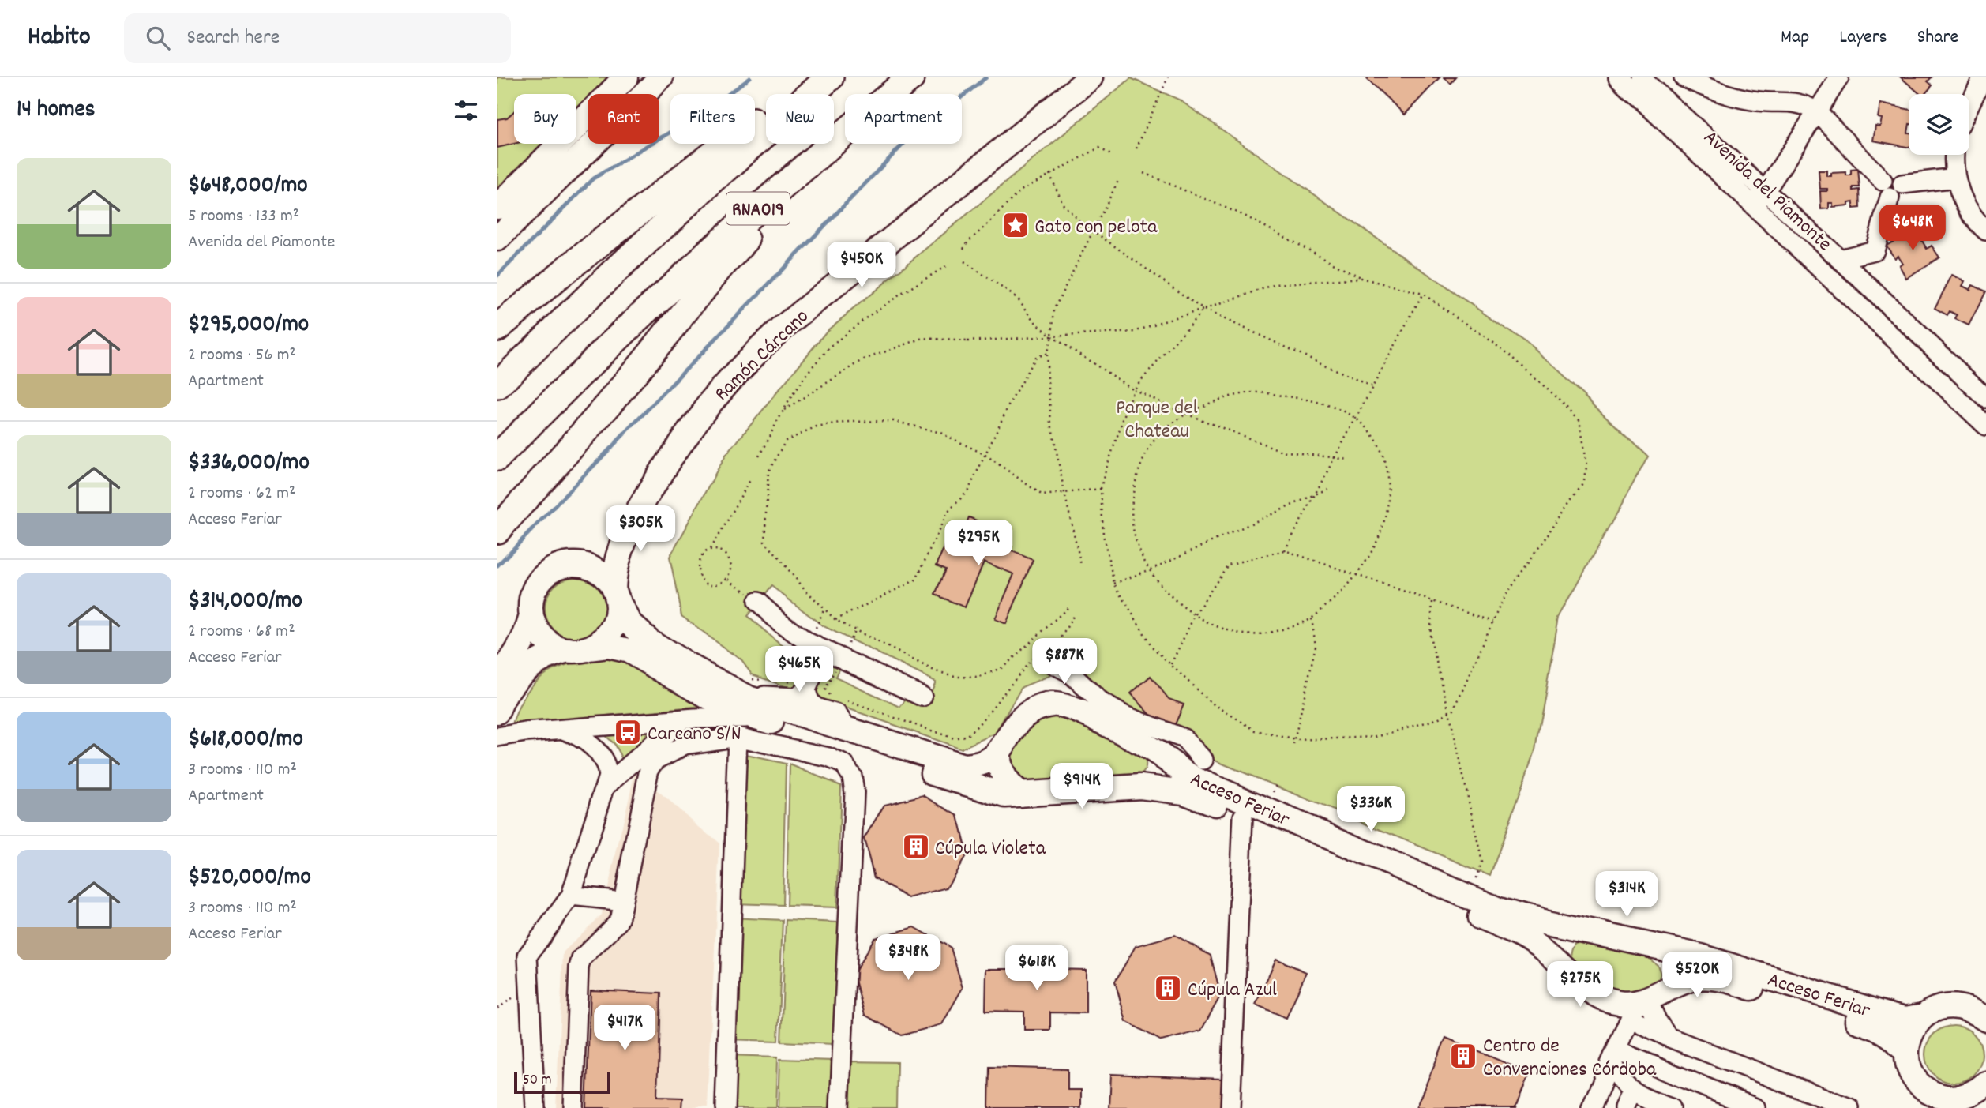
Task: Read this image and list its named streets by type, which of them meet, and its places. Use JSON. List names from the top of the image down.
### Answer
{
  "streets": {
    "highway": ["RNA019"],
    "main road": ["Ramón Cárcano", "Acceso Feriar"],
    "street": ["Avenida del Piamonte"]
  },
  "crossings": [
    ["Ramón Cárcano", "Acceso Feriar"]
  ],
  "parks": ["Parque del Chateau"],
  "places": {
    "place": ["Gato con pelota"],
    "bus stop": ["Carcano S/N"],
    "building": ["Cúpula Violeta", "Cúpula Azul", "Centro de Convenciones Córdoba"]
  },
  "scale_bar": "50 m",
  "page": {
    "header": "Habito",
    "search": "Search here",
    "nav": ["Map", "Layers", "Share"],
    "heading": "14 homes",
    "chip": [
      "Buy",
      "Rent",
      "Filters",
      "New",
      "Apartment"
    ],
    "list": [
      {
        "name": "$648,000/mo",
        "note": "5 rooms · 133 m² · Avenida del Piamonte"
      },
      {
        "name": "$295,000/mo",
        "note": "2 rooms · 56 m² · Apartment"
      },
      {
        "name": "$336,000/mo",
        "note": "2 rooms · 62 m² · Acceso Feriar"
      },
      {
        "name": "$314,000/mo",
        "note": "2 rooms · 68 m² · Acceso Feriar"
      },
      {
        "name": "$618,000/mo",
        "note": "3 rooms · 110 m² · Apartment"
      },
      {
        "name": "$520,000/mo",
        "note": "3 rooms · 110 m² · Acceso Feriar"
      }
    ],
    "price": [
      "$648K",
      "$450K",
      "$305K",
      "$295K",
      "$887K",
      "$465K",
      "$914K",
      "$336K",
      "$314K",
      "$348K",
      "$618K",
      "$520K",
      "$275K",
      "$417K"
    ],
    "scale": "50 m"
  }
}
